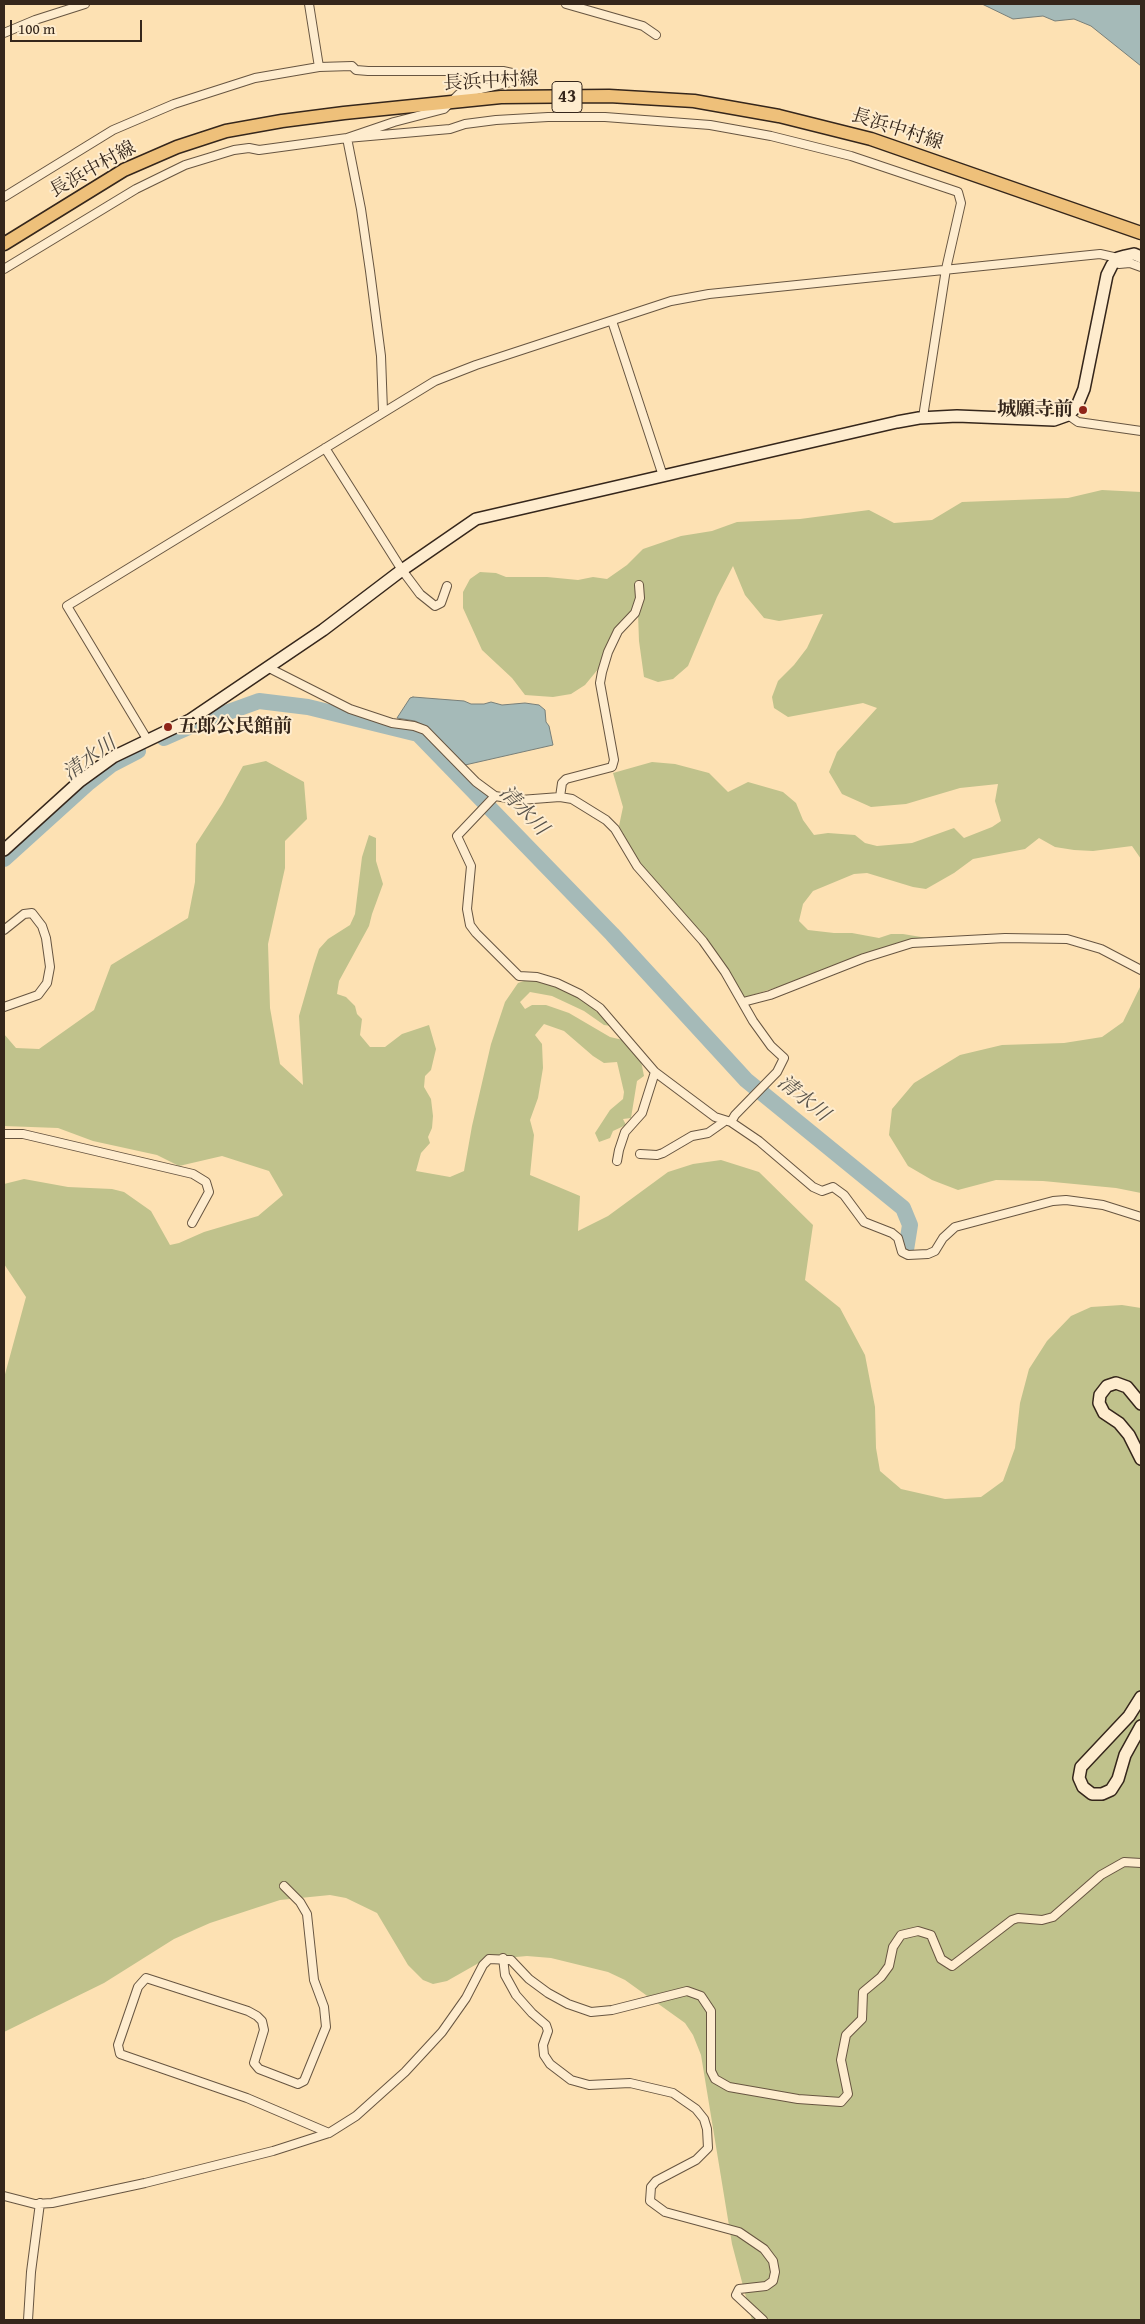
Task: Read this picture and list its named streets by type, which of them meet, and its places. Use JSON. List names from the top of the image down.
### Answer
{
  "streets": {
    "main road": ["長浜中村線", "43"]
  },
  "water": ["清水川"],
  "places": ["城願寺前", "五郎公民館前"],
  "scale_bar": "100 m"
}
